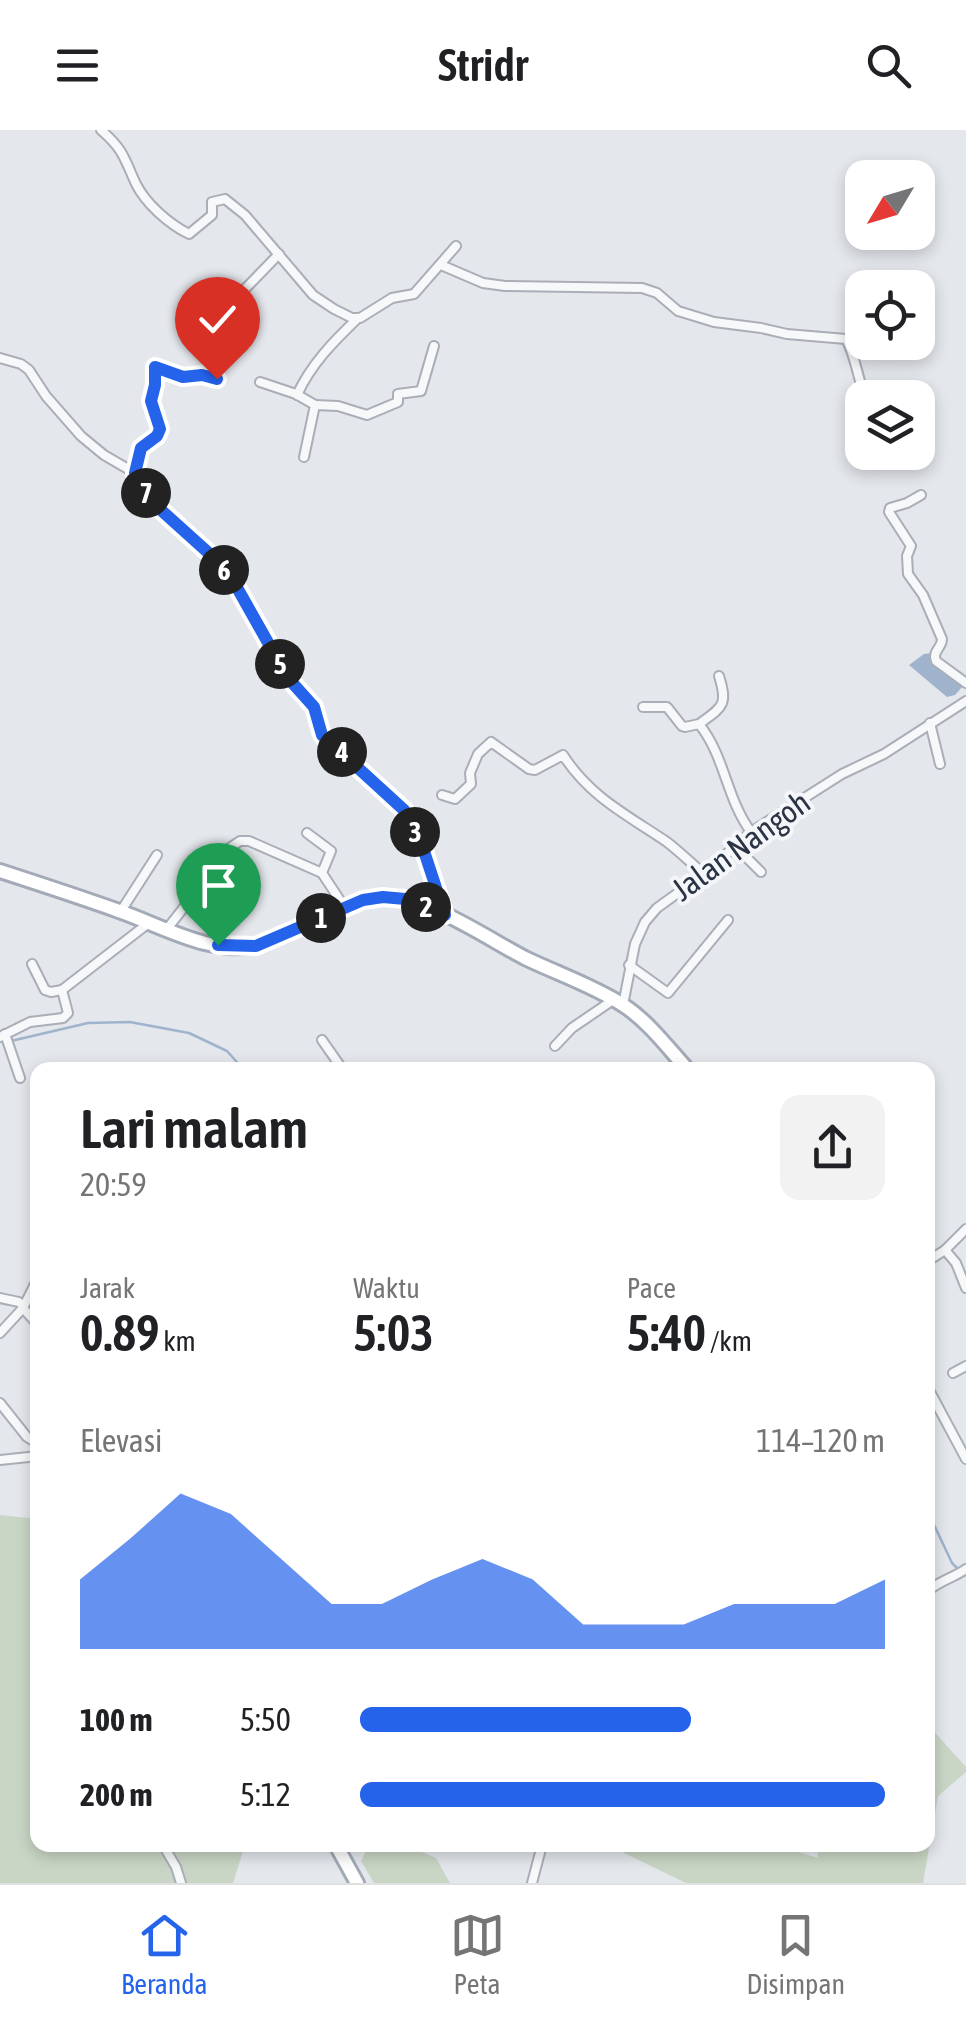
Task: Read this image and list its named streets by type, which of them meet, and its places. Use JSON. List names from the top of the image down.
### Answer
{
  "streets": {
    "street": ["Jalan Nangoh"]
  },
  "north": "bottom left",
  "page": {
    "header": "Stridr",
    "pins": [
      "7",
      "6",
      "5",
      "4",
      "3",
      "2",
      "1"
    ],
    "heading": ["Lari malam", "20:59"],
    "stats": [
      ["Jarak", "0.89 km"],
      ["Waktu", "5:03"],
      ["Pace", "5:40 /km"]
    ],
    "chart": ["Elevasi", "114–120 m"],
    "list": [
      {
        "name": "100 m",
        "note": "5:50"
      },
      {
        "name": "200 m",
        "note": "5:12"
      }
    ],
    "tabs": ["Beranda", "Peta", "Disimpan"]
  }
}
